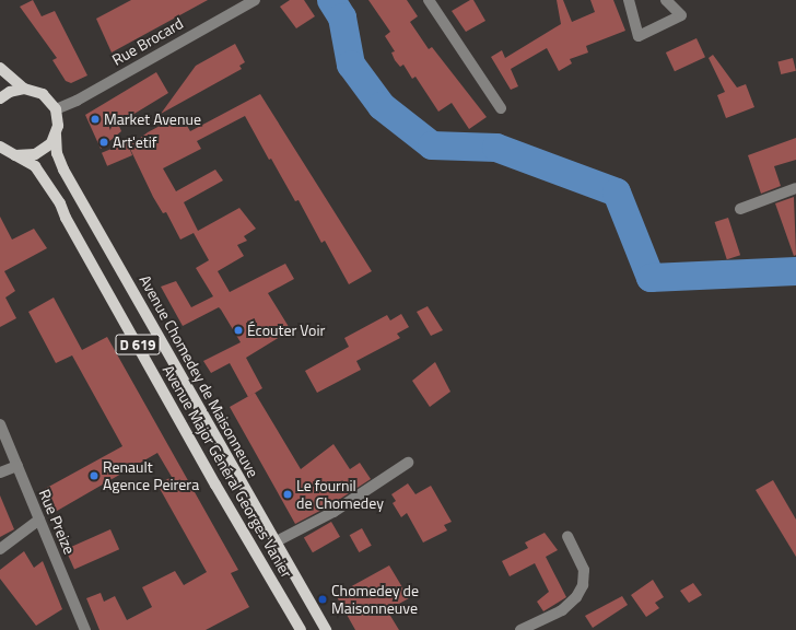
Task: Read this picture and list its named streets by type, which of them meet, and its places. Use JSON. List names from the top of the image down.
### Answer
{
  "streets": {
    "main road": ["D 619", "Avenue Chomedey de Maisonneuve", "Avenue Major Général Georges Vanier"],
    "street": ["Rue Brocard", "Rue Preize"]
  },
  "crossings": [
    ["Rue Brocard", "Avenue Chomedey de Maisonneuve"]
  ],
  "places": [
    "Market Avenue",
    "Art'etif",
    "Écouter Voir",
    "Renault Agence Peirera",
    "Le fournil de Chomedey",
    "Chomedey de Maisonneuve"
  ]
}
